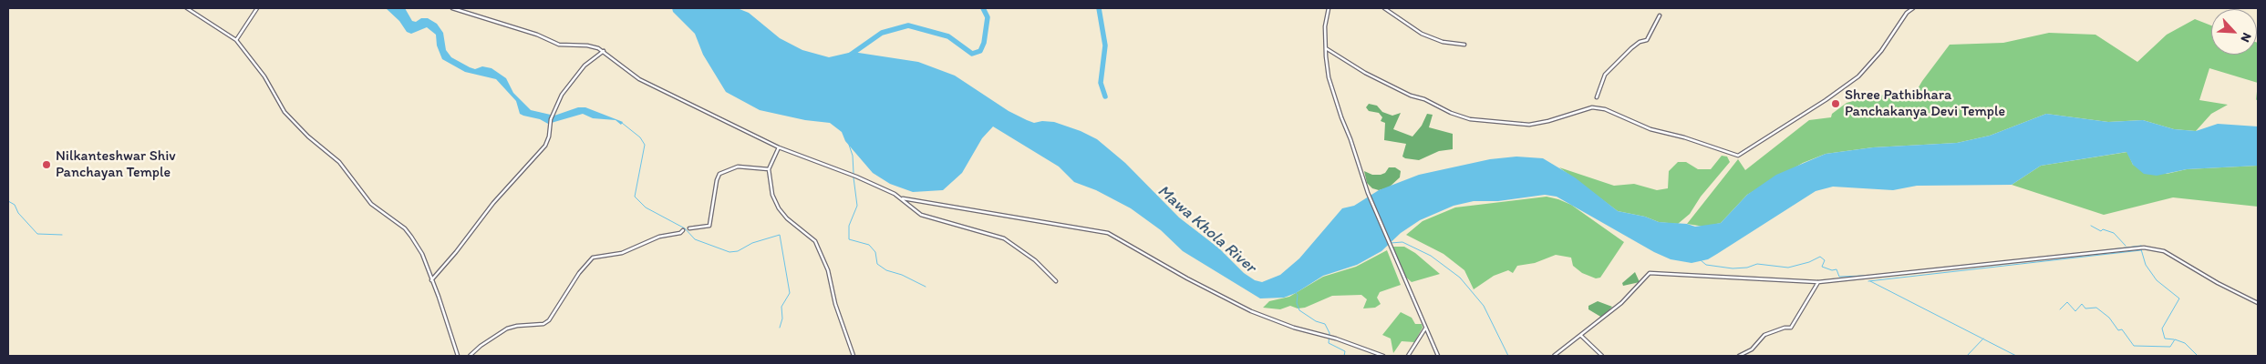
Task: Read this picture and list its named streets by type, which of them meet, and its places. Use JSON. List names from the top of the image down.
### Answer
{
  "water": ["Mawa Khola River"],
  "places": ["Shree Pathibhara Panchakanya Devi Temple", "Nilkanteshwar Shiv Panchayan Temple"],
  "north": "bottom right"
}
